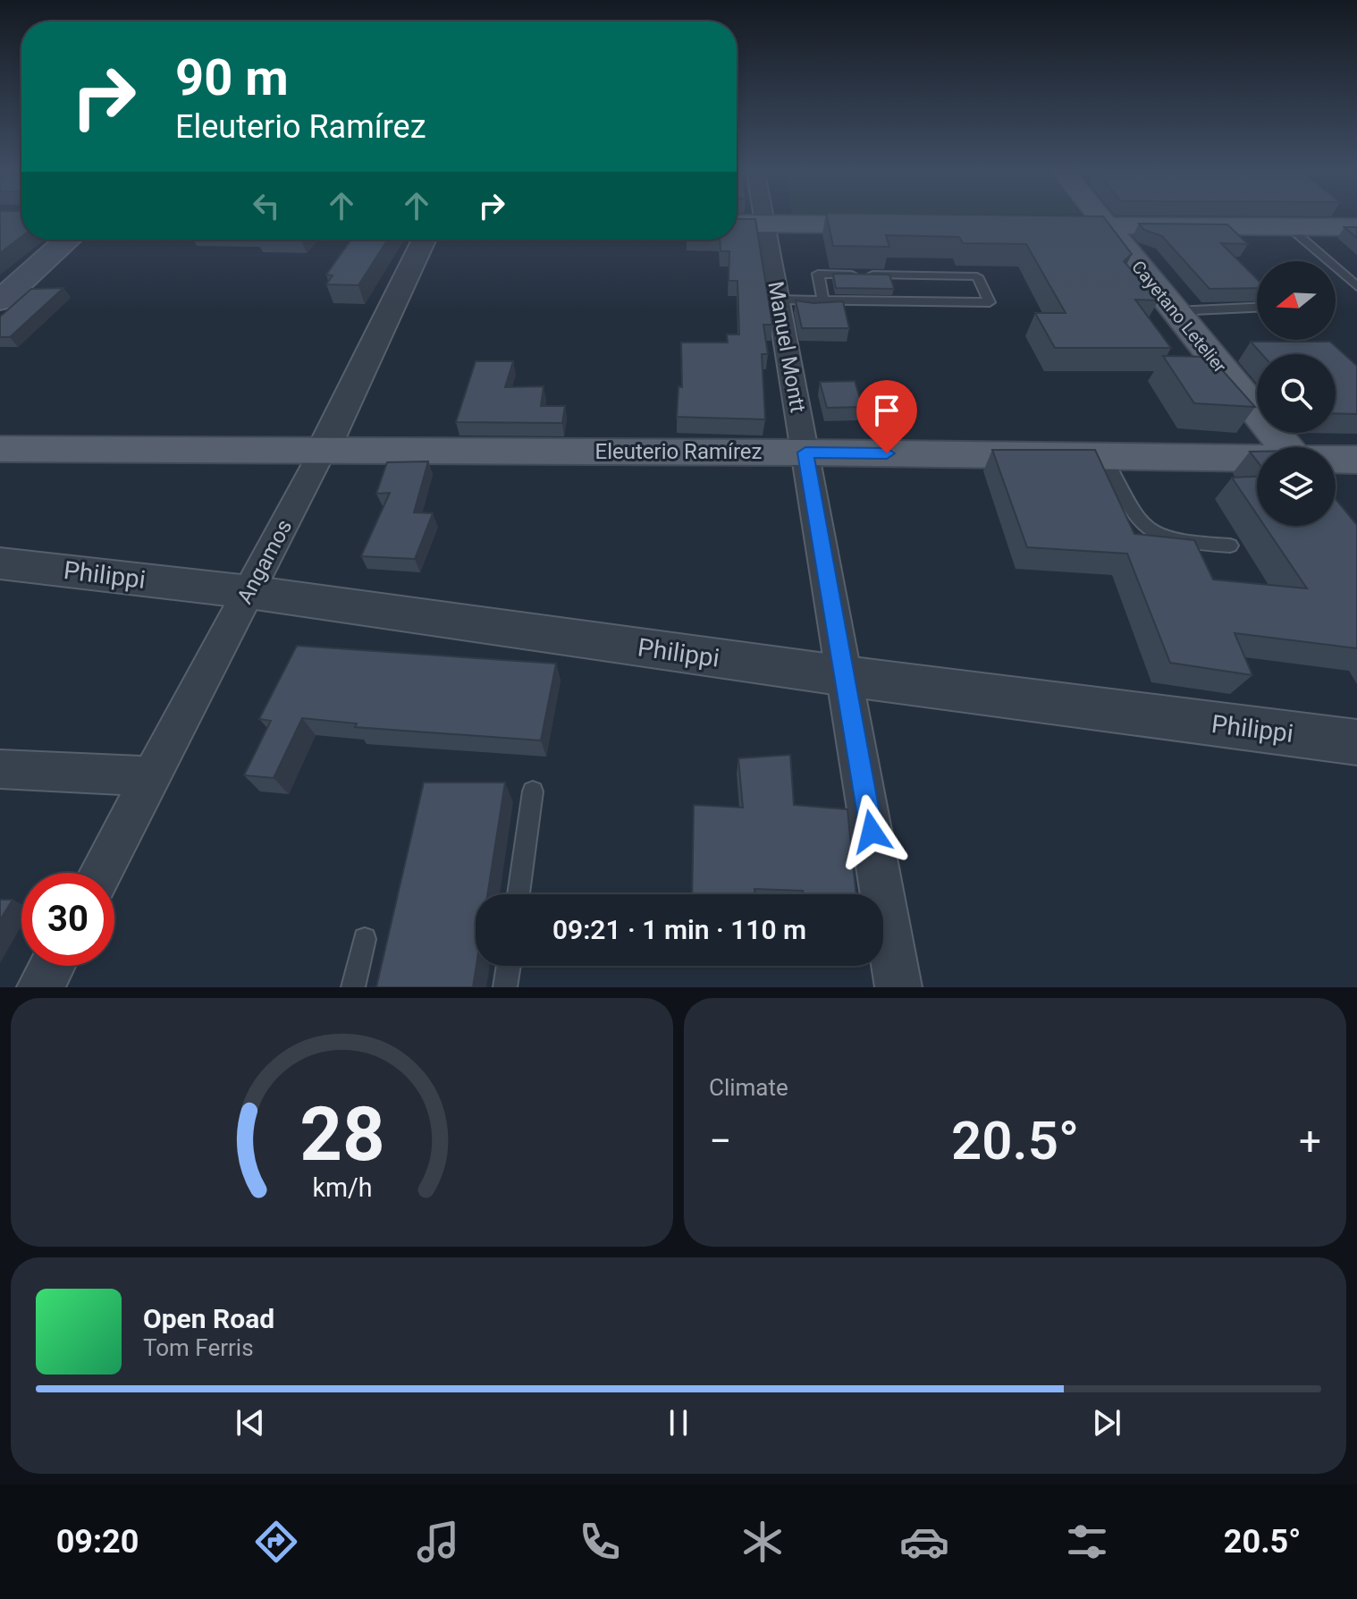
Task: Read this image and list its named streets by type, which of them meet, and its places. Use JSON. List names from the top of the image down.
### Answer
{
  "streets": {
    "main road": ["Cayetano Letelier", "Eleuterio Ramírez"],
    "street": ["Manuel Montt", "Angamos", "Philippi"]
  },
  "crossings": [
    ["Manuel Montt", "Eleuterio Ramírez"],
    ["Manuel Montt", "Philippi"],
    ["Eleuterio Ramírez", "Angamos"],
    ["Angamos", "Philippi"]
  ],
  "north": "left",
  "page": {
    "turn": ["90 m", "Eleuterio Ramírez"],
    "limit": "30",
    "trip": "09:21 · 1 min · 110 m",
    "tile": "Climate",
    "heat": ["−", "20.5°", "+"],
    "song": ["Open Road", "Tom Ferris"],
    "tabs": ["09:20", "20.5°"],
    "gauge": ["28", "km/h"]
  }
}
